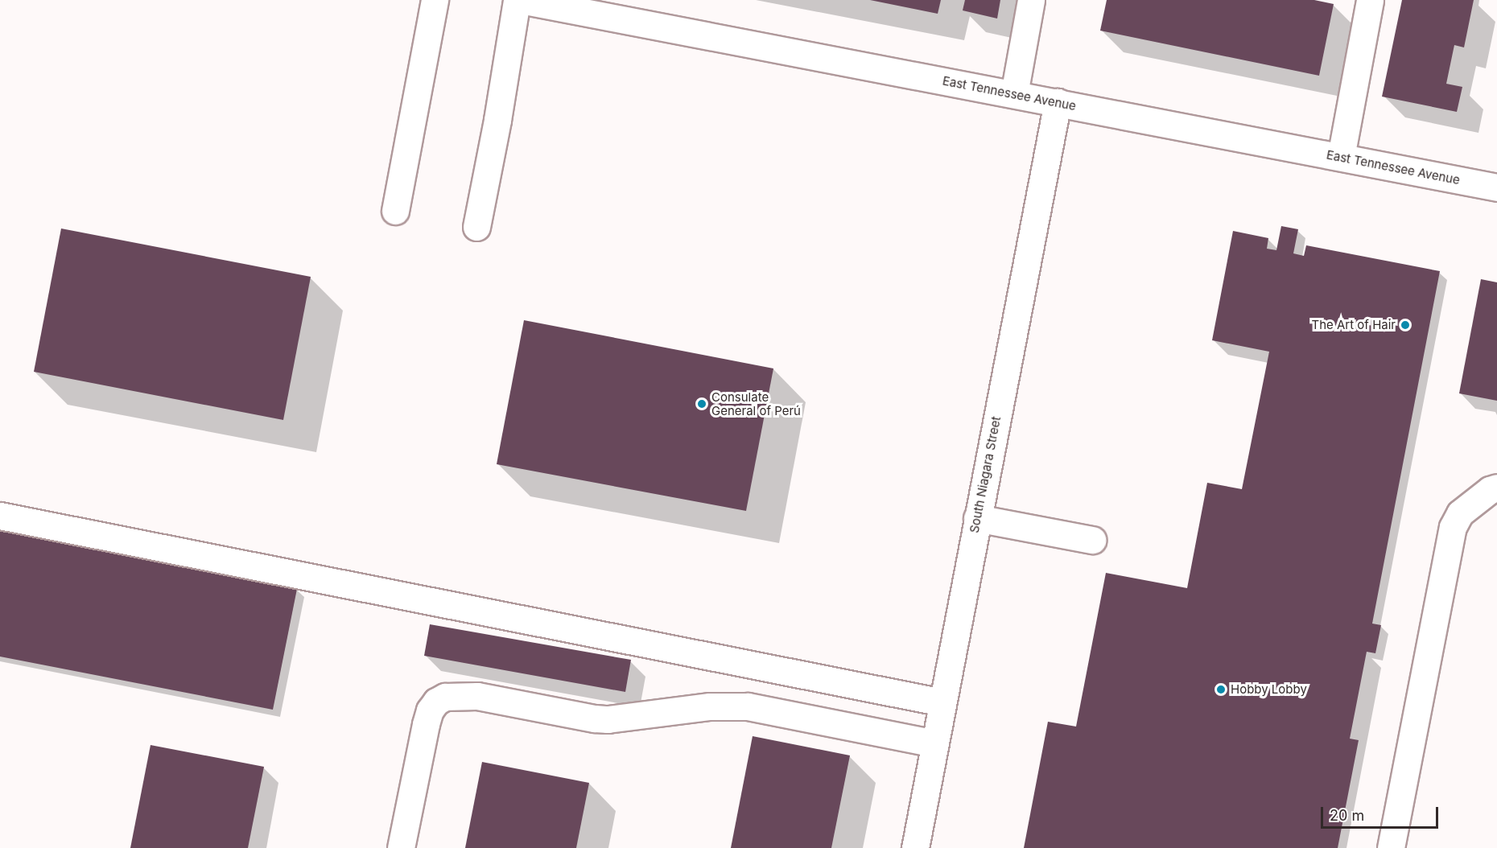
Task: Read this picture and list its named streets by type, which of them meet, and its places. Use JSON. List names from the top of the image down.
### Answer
{
  "streets": {
    "street": ["East Tennessee Avenue", "South Niagara Street"]
  },
  "crossings": [
    ["East Tennessee Avenue", "South Niagara Street"]
  ],
  "places": ["The Art of Hair", "Consulate General of Perú", "Hobby Lobby"],
  "scale_bar": "20 m"
}
